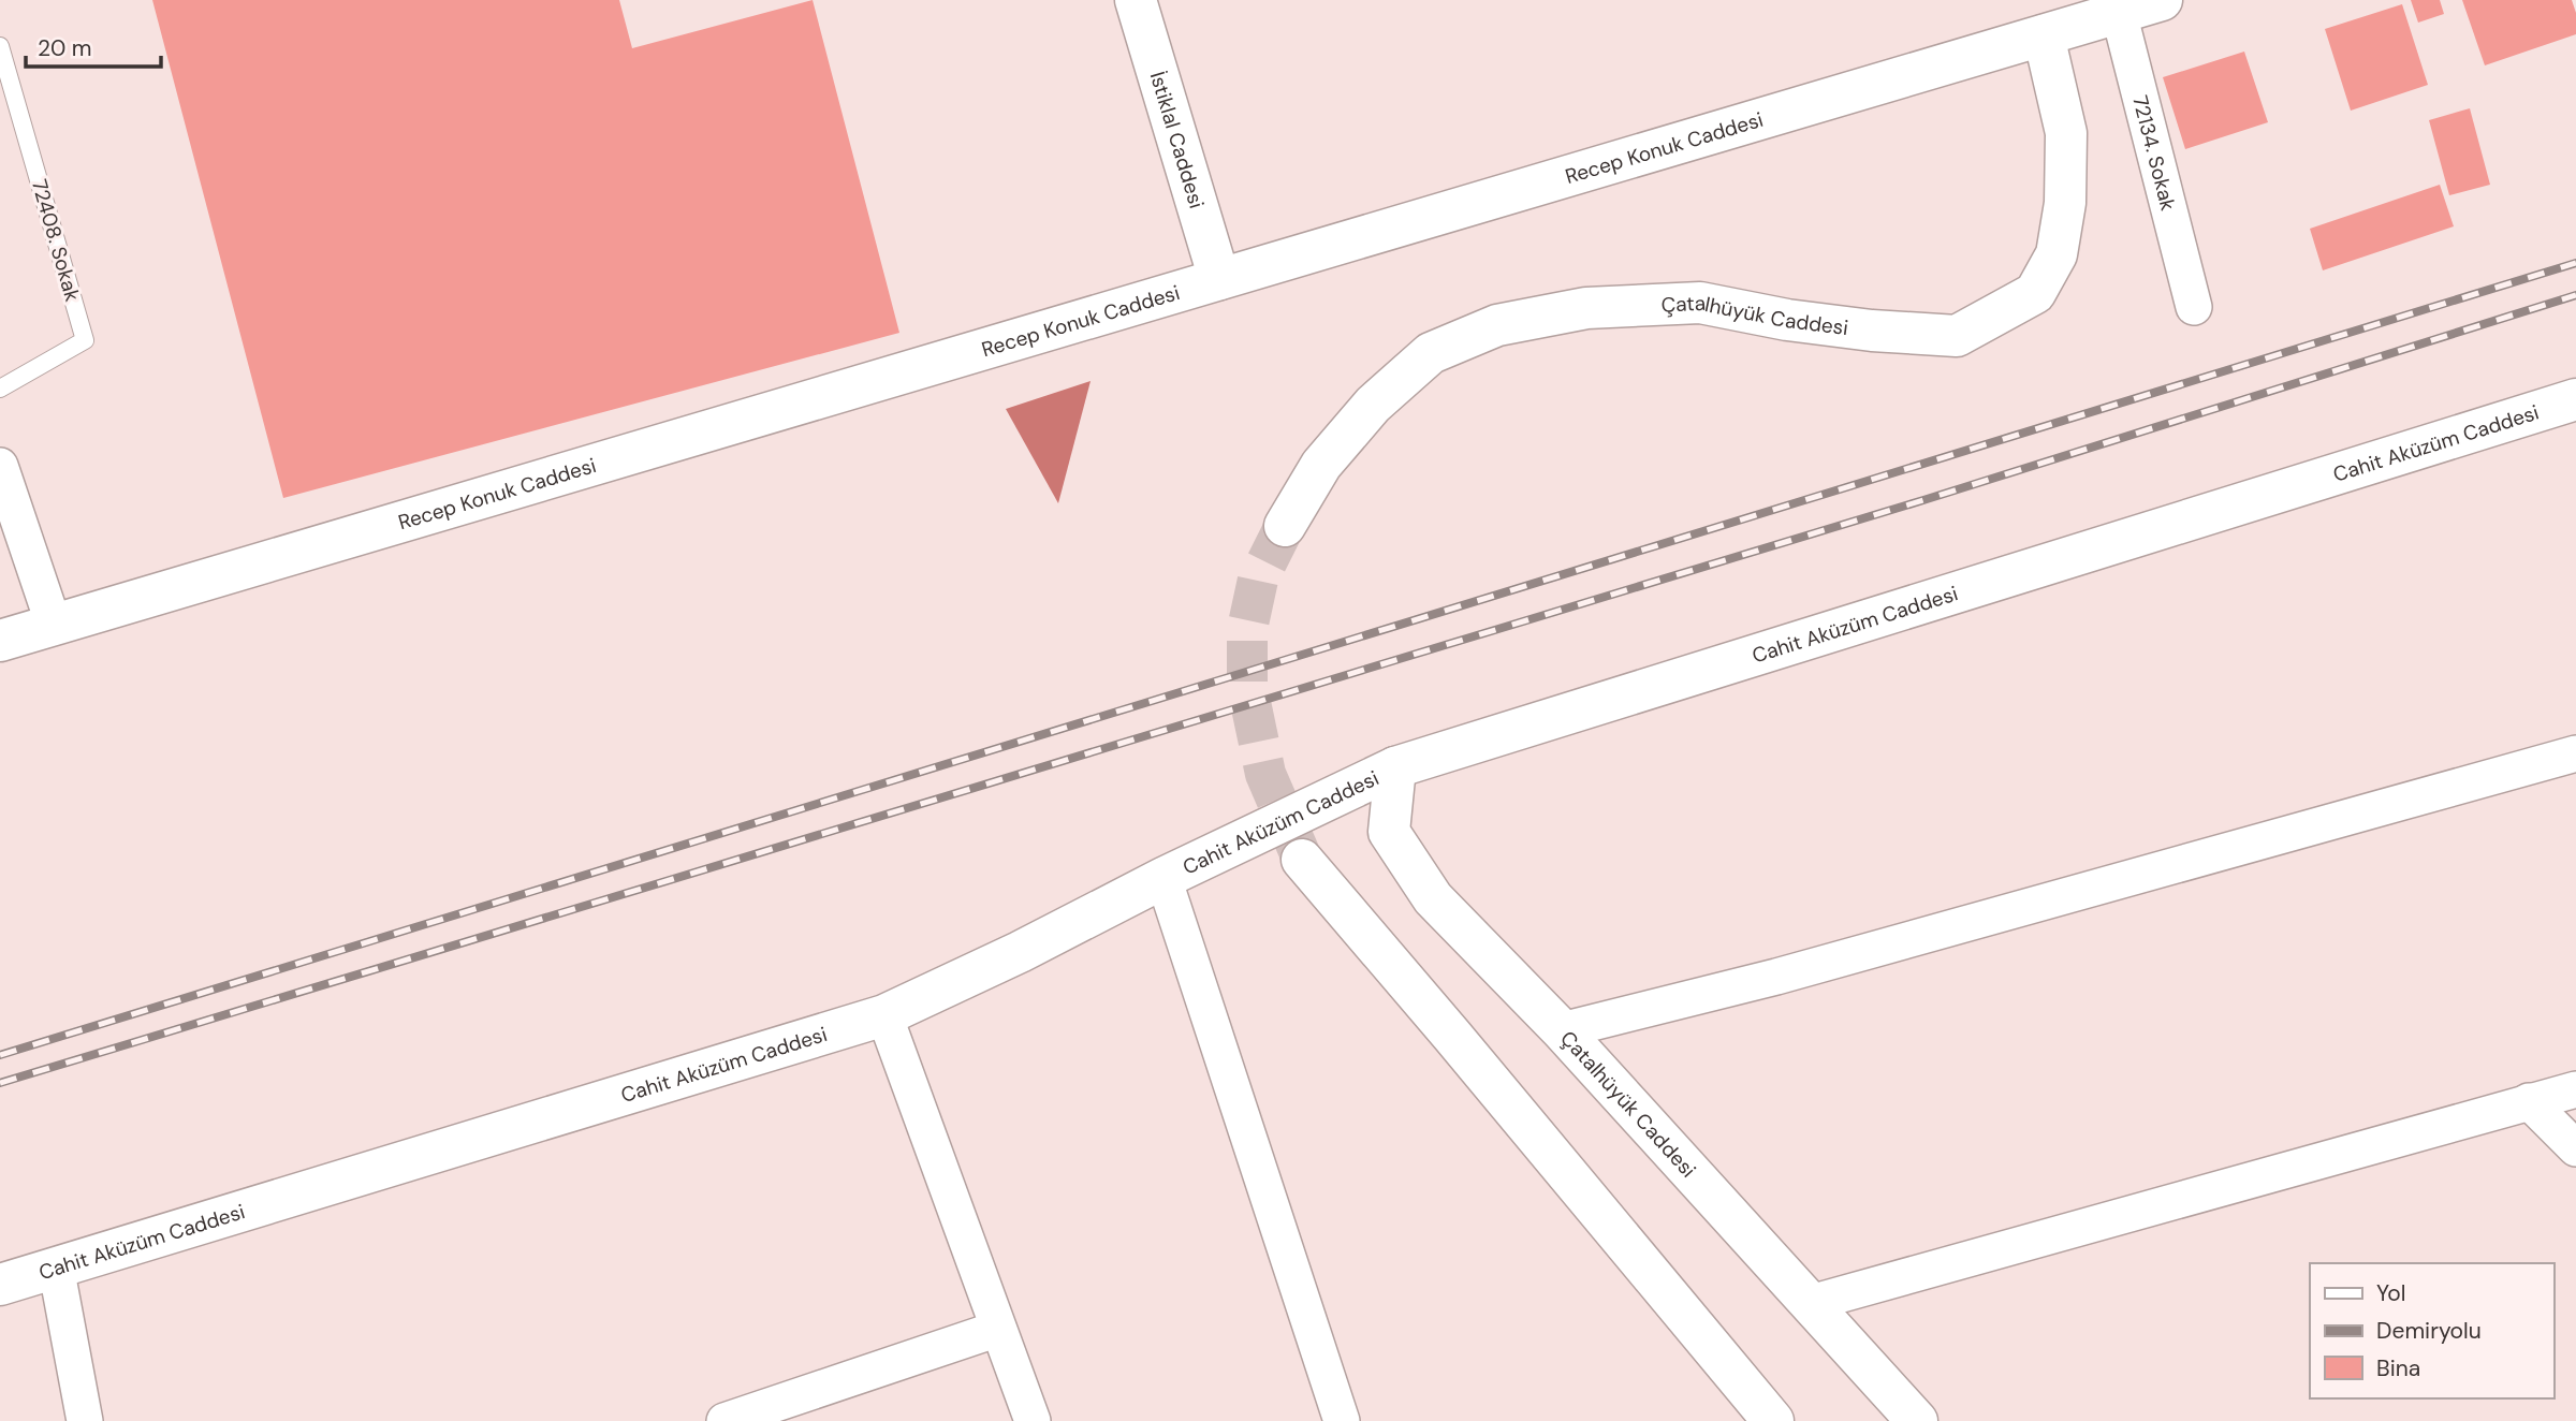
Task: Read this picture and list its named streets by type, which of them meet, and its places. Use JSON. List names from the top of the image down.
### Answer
{
  "streets": {
    "street": [
      "İstiklal Caddesi",
      "Recep Konuk Caddesi",
      "72134. Sokak",
      "Çatalhüyük Caddesi",
      "Cahit Aküzüm Caddesi"
    ],
    "lane": ["72408. Sokak"]
  },
  "crossings": [
    ["İstiklal Caddesi", "Recep Konuk Caddesi"],
    ["Recep Konuk Caddesi", "72134. Sokak"],
    ["Recep Konuk Caddesi", "Çatalhüyük Caddesi"],
    ["Çatalhüyük Caddesi", "Cahit Aküzüm Caddesi"]
  ],
  "legend": ["Yol", "Demiryolu", "Bina"],
  "scale_bar": "20 m"
}
